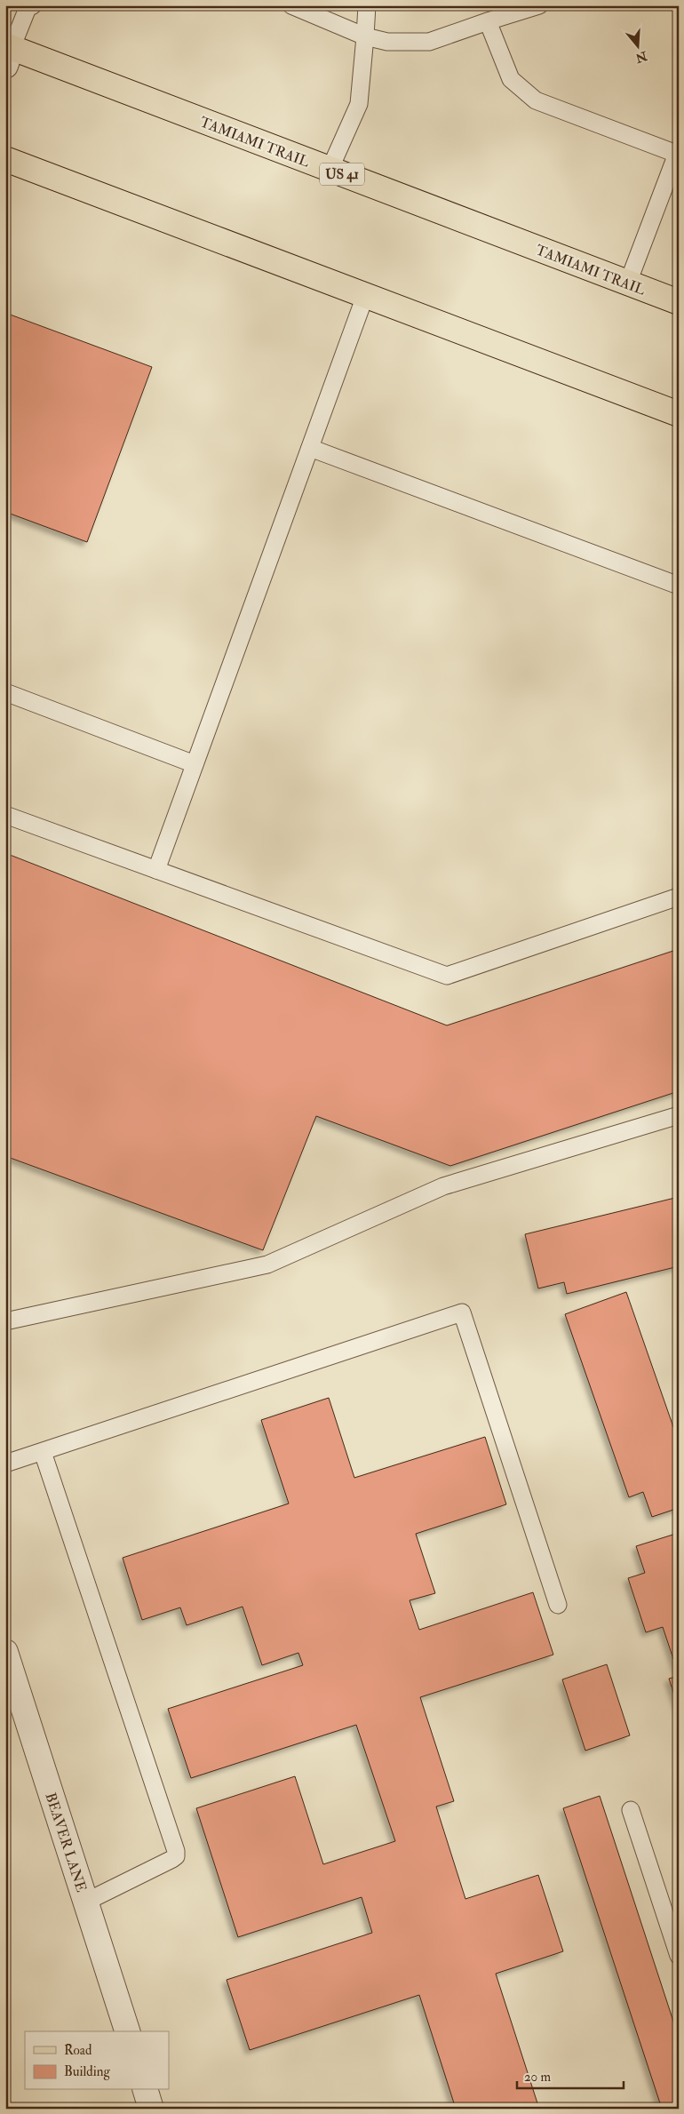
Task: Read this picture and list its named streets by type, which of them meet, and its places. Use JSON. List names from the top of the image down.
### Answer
{
  "streets": {
    "main road": ["TAMIAMI TRAIL", "US 41"],
    "street": ["BEAVER LANE"]
  },
  "legend": ["Road", "Building"],
  "scale_bar": "20 m",
  "north": "bottom"
}
